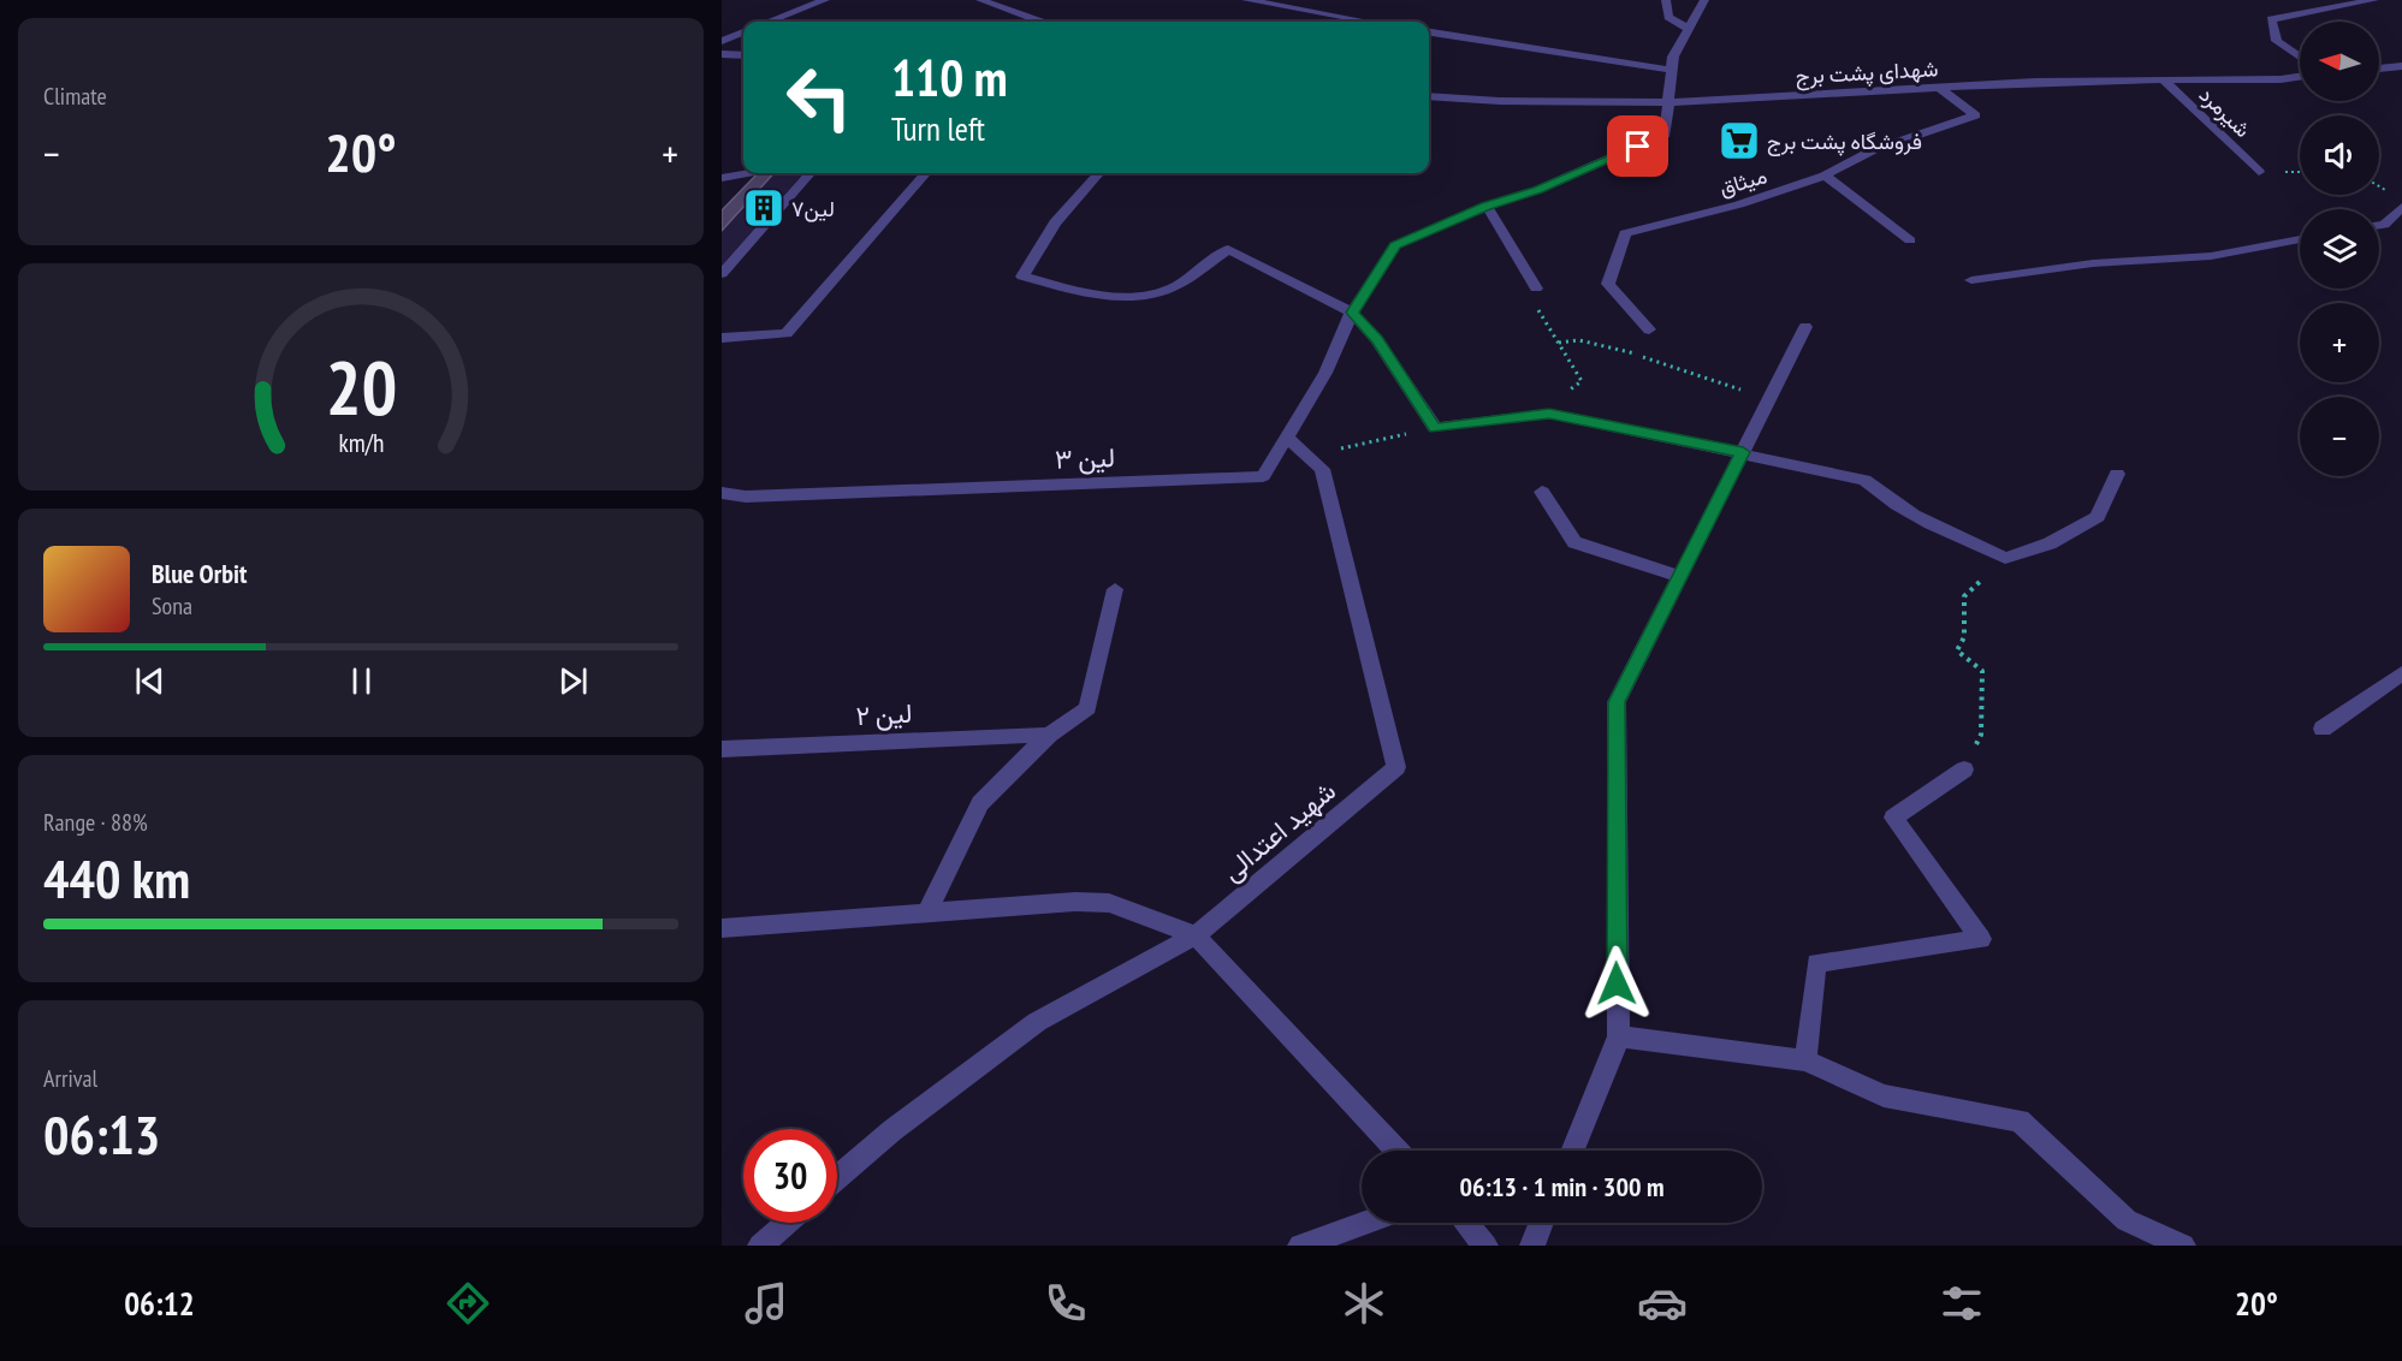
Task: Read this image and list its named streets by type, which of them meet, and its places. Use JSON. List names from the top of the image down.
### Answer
{
  "streets": {
    "street": [
      "شهدای پشت برج",
      "شیرمرد",
      "میثاق",
      "لین ۳",
      "لین ۲",
      "شهید اعتدالی"
    ]
  },
  "crossings": [
    ["شهدای پشت برج", "شیرمرد"],
    ["شهدای پشت برج", "میثاق"],
    ["شهدای پشت برج", "لین ۳"]
  ],
  "places": {
    "supermarket": ["فروشگاه پشت برج"],
    "building": ["لین۷"]
  },
  "north": "left",
  "page": {
    "tile": [
      "Climate",
      ["Range · 88%", "440 km"],
      ["Arrival", "06:13"]
    ],
    "map_buttons": ["+", "−"],
    "turn": ["110 m", "Turn left"],
    "heat": ["−", "20°", "+"],
    "song": ["Blue Orbit", "Sona"],
    "limit": "30",
    "trip": "06:13 · 1 min · 300 m",
    "tabs": ["06:12", "20°"],
    "gauge": ["20", "km/h"]
  }
}
